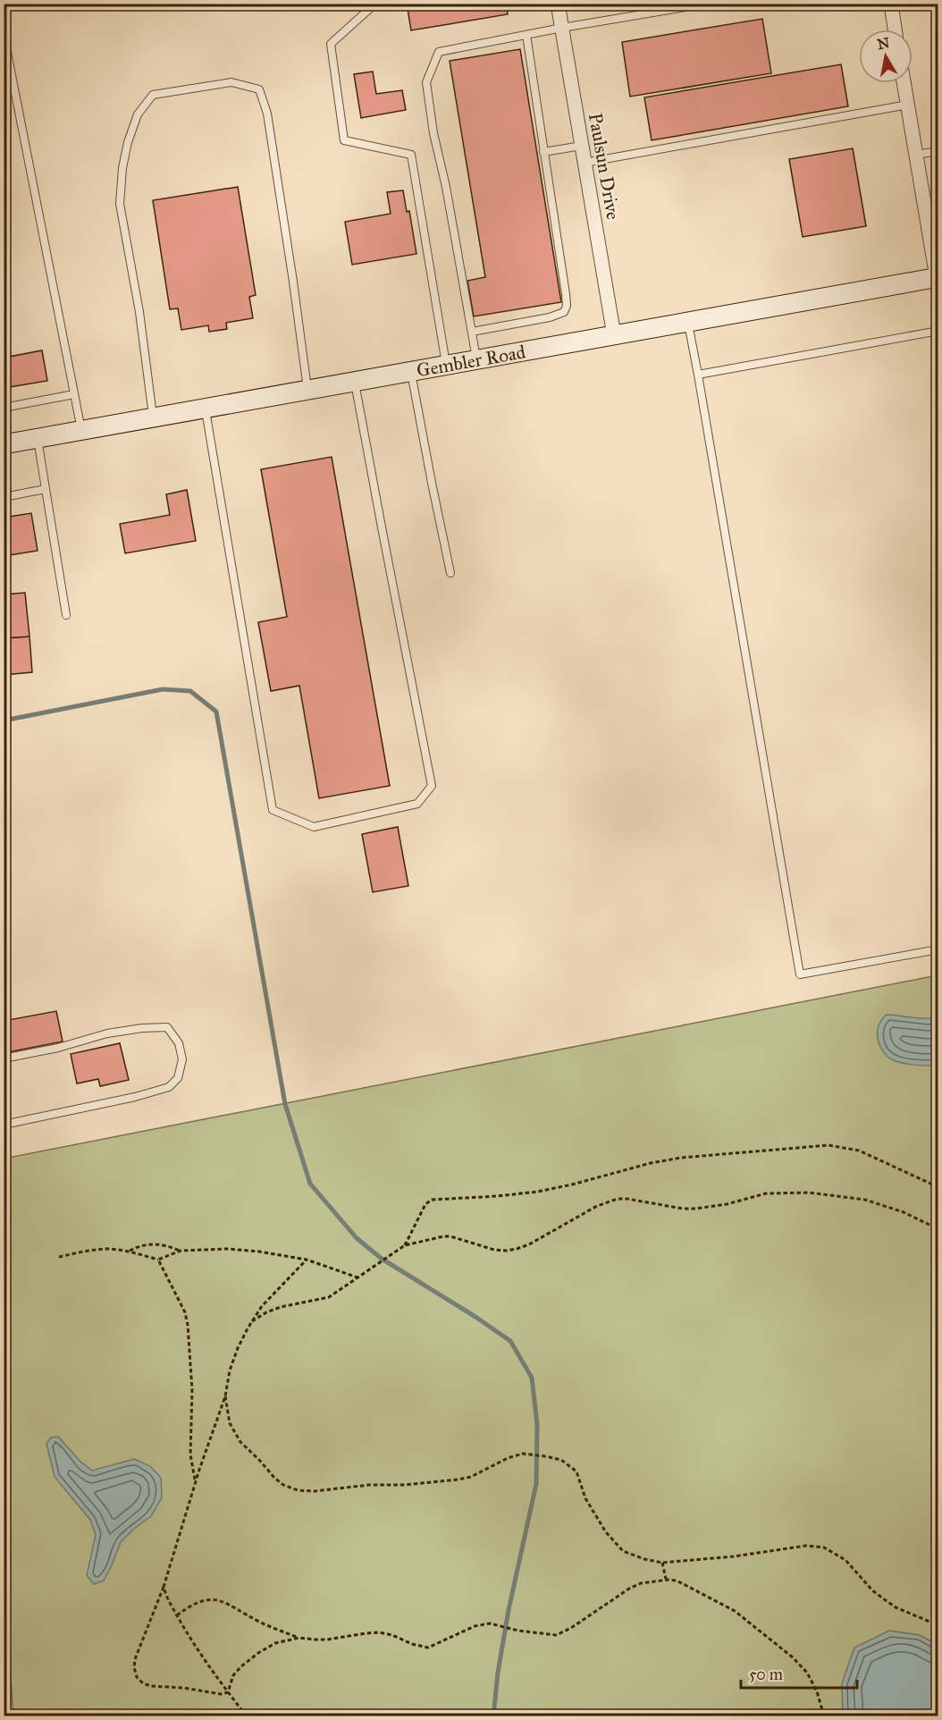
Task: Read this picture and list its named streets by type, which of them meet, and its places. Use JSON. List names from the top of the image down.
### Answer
{
  "streets": {
    "main road": ["Gembler Road"],
    "street": ["Paulsun Drive"]
  },
  "crossings": [
    ["Paulsun Drive", "Gembler Road"]
  ],
  "scale_bar": "50 m",
  "north": "top"
}
